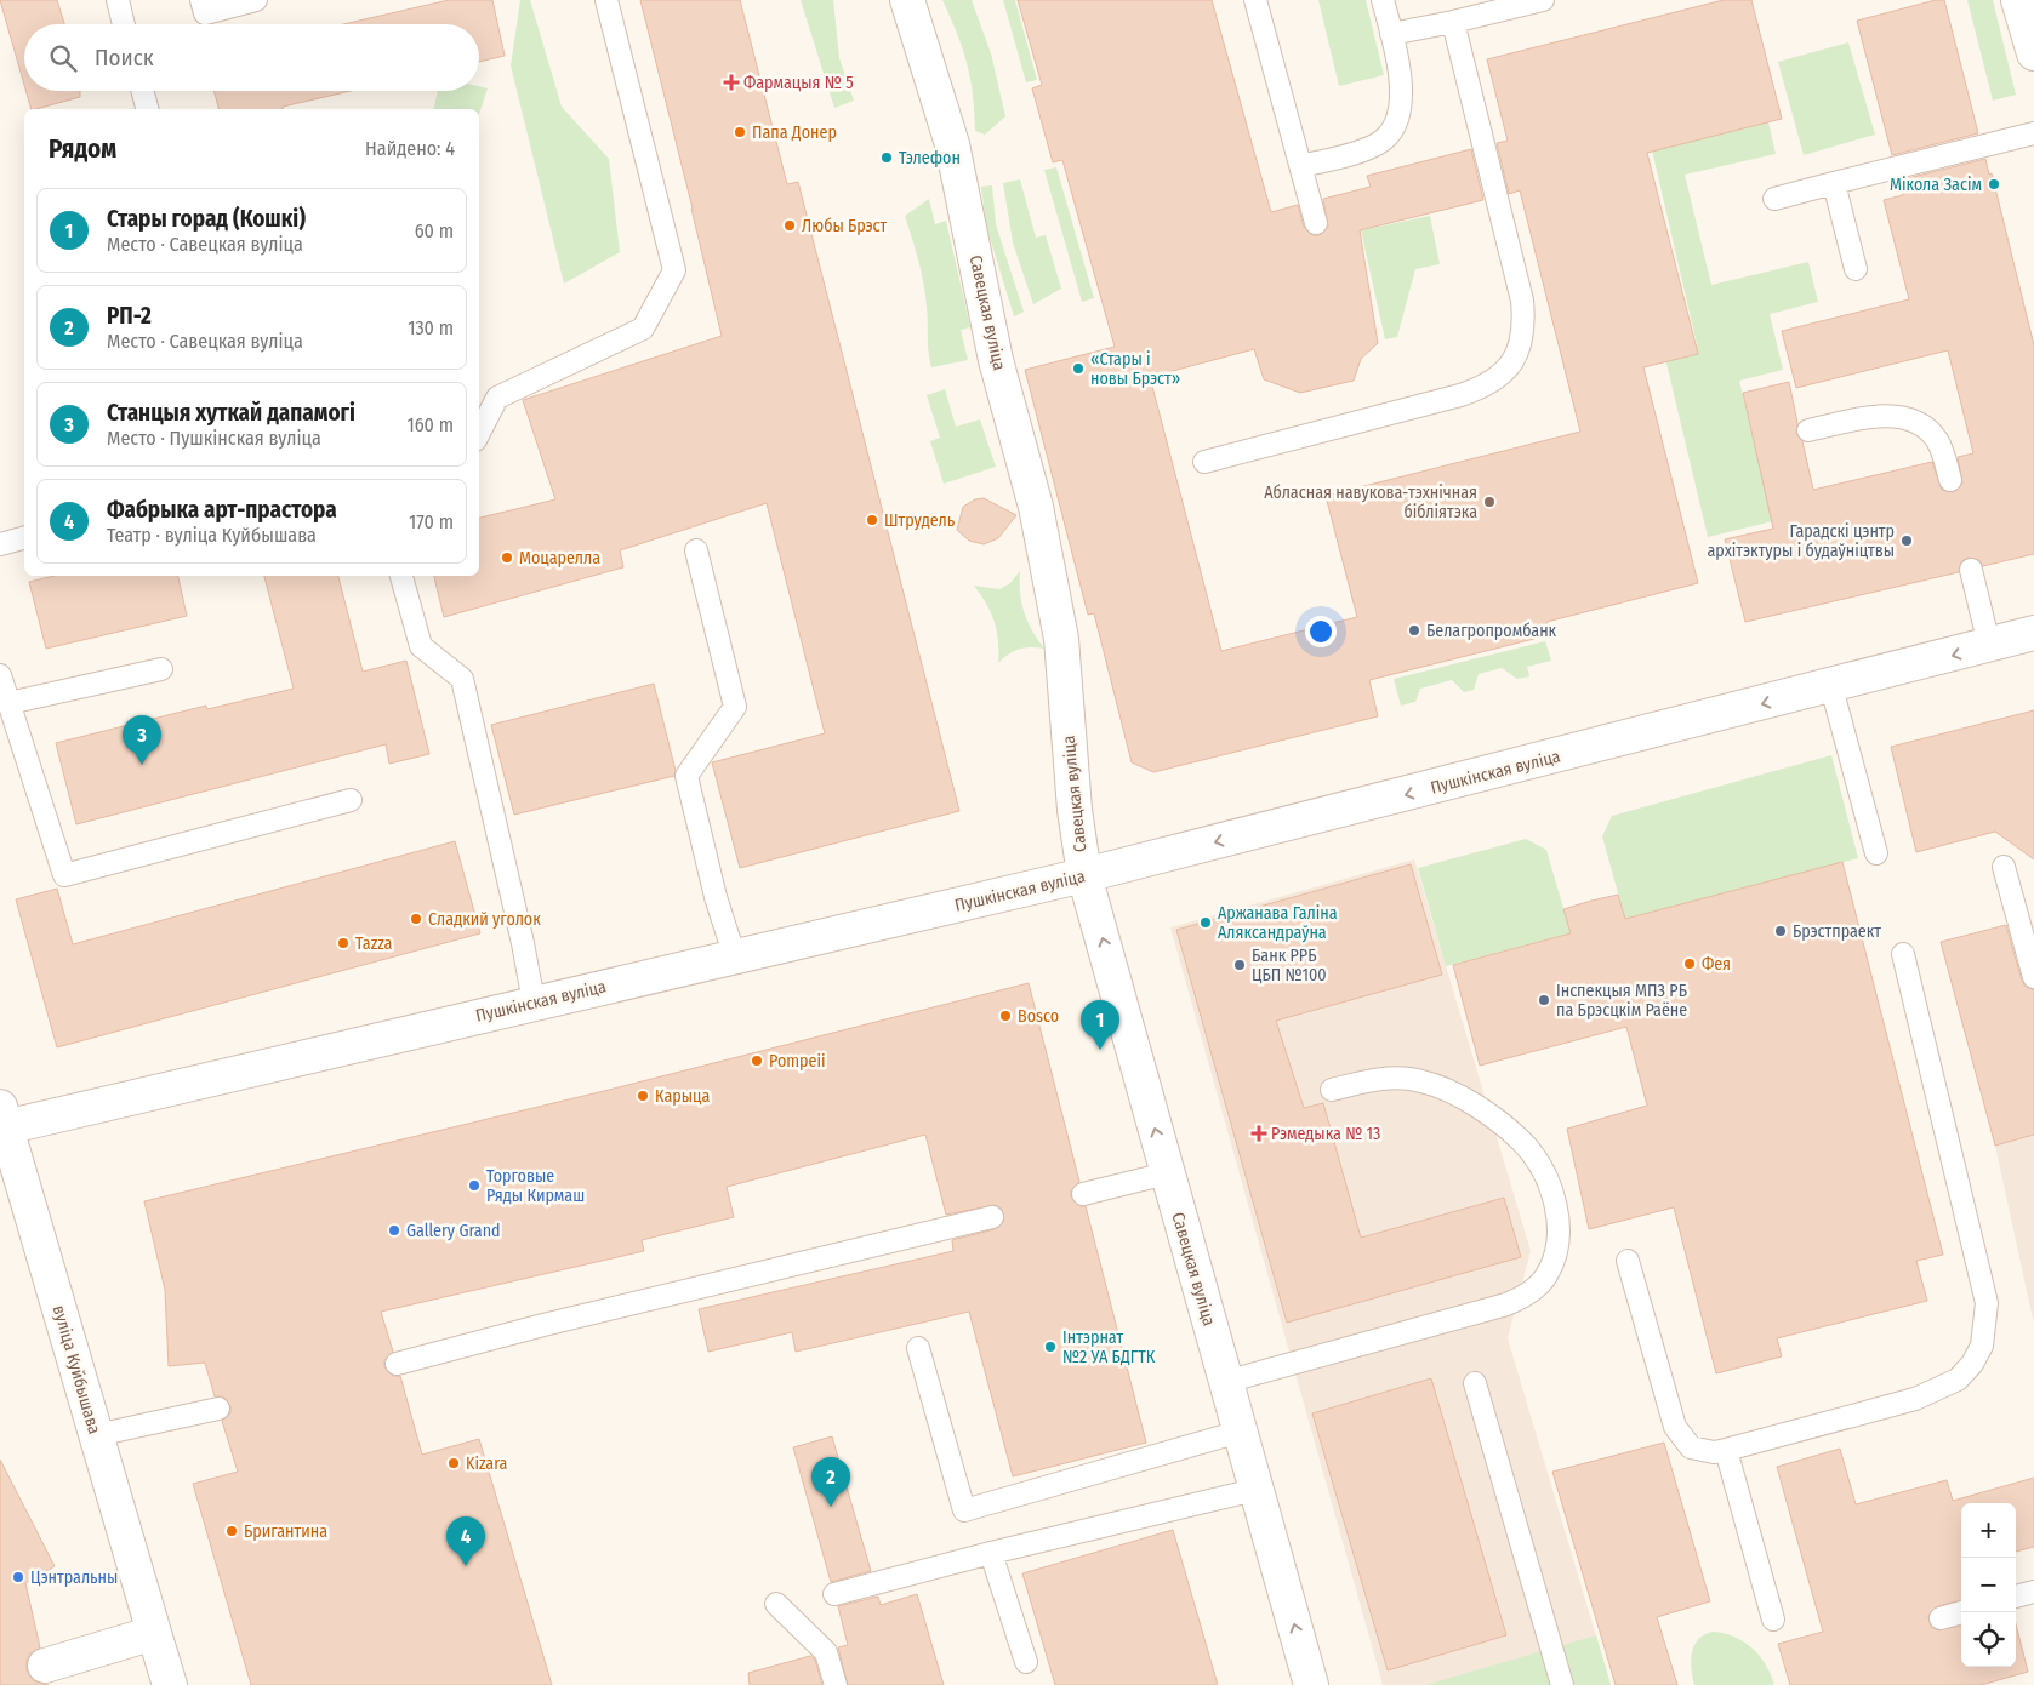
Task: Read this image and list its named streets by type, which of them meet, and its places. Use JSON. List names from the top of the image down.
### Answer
{
  "streets": {
    "street": ["Савецкая вуліца", "Пушкінская вуліца", "вуліца Куйбышава"]
  },
  "crossings": [
    ["Савецкая вуліца", "Пушкінская вуліца"],
    ["Пушкінская вуліца", "вуліца Куйбышава"]
  ],
  "one_way": ["Пушкінская вуліца"],
  "places": {
    "health": ["Фармацыя № 5", "Рэмедыка № 13"],
    "other": [
      "Папа Донер",
      "Тэлефон",
      "Мікола Засім",
      "Любы Брэст",
      "«Стары і новы Брэст»",
      "Абласная навукова-тэхнічная бібліятэка",
      "Штрудель",
      "Гарадскі цэнтр архітэктуры і будаўніцтвы",
      "Моцарелла",
      "Белагропромбанк",
      "Сладкий уголок",
      "Аржанава Галіна Аляксандраўна",
      "Брэстпраект",
      "Tazza",
      "Фея",
      "Банк РРБ ЦБП №100",
      "Інспекцыя МПЗ РБ па Брэсцкім Раёне",
      "Bosco",
      "Pompeii",
      "Карыца",
      "Торговые Ряды Кирмаш",
      "Gallery Grand",
      "Інтэрнат №2 УА БДГТК",
      "Kizara",
      "Бригантина",
      "Цэнтральны"
    ]
  },
  "page": {
    "search": "Поиск",
    "heading": ["Рядом", "Найдено: 4"],
    "list": [
      {
        "mark": "1",
        "name": "Стары горад (Кошкі)",
        "note": "Место · Савецкая вуліца",
        "value": "60 m"
      },
      {
        "mark": "2",
        "name": "РП-2",
        "note": "Место · Савецкая вуліца",
        "value": "130 m"
      },
      {
        "mark": "3",
        "name": "Станцыя хуткай дапамогі",
        "note": "Место · Пушкінская вуліца",
        "value": "160 m"
      },
      {
        "mark": "4",
        "name": "Фабрыка арт-прастора",
        "note": "Театр · вуліца Куйбышава",
        "value": "170 m"
      }
    ],
    "pins": [
      "3",
      "1",
      "2",
      "4"
    ],
    "map_buttons": ["+", "−"]
  }
}
